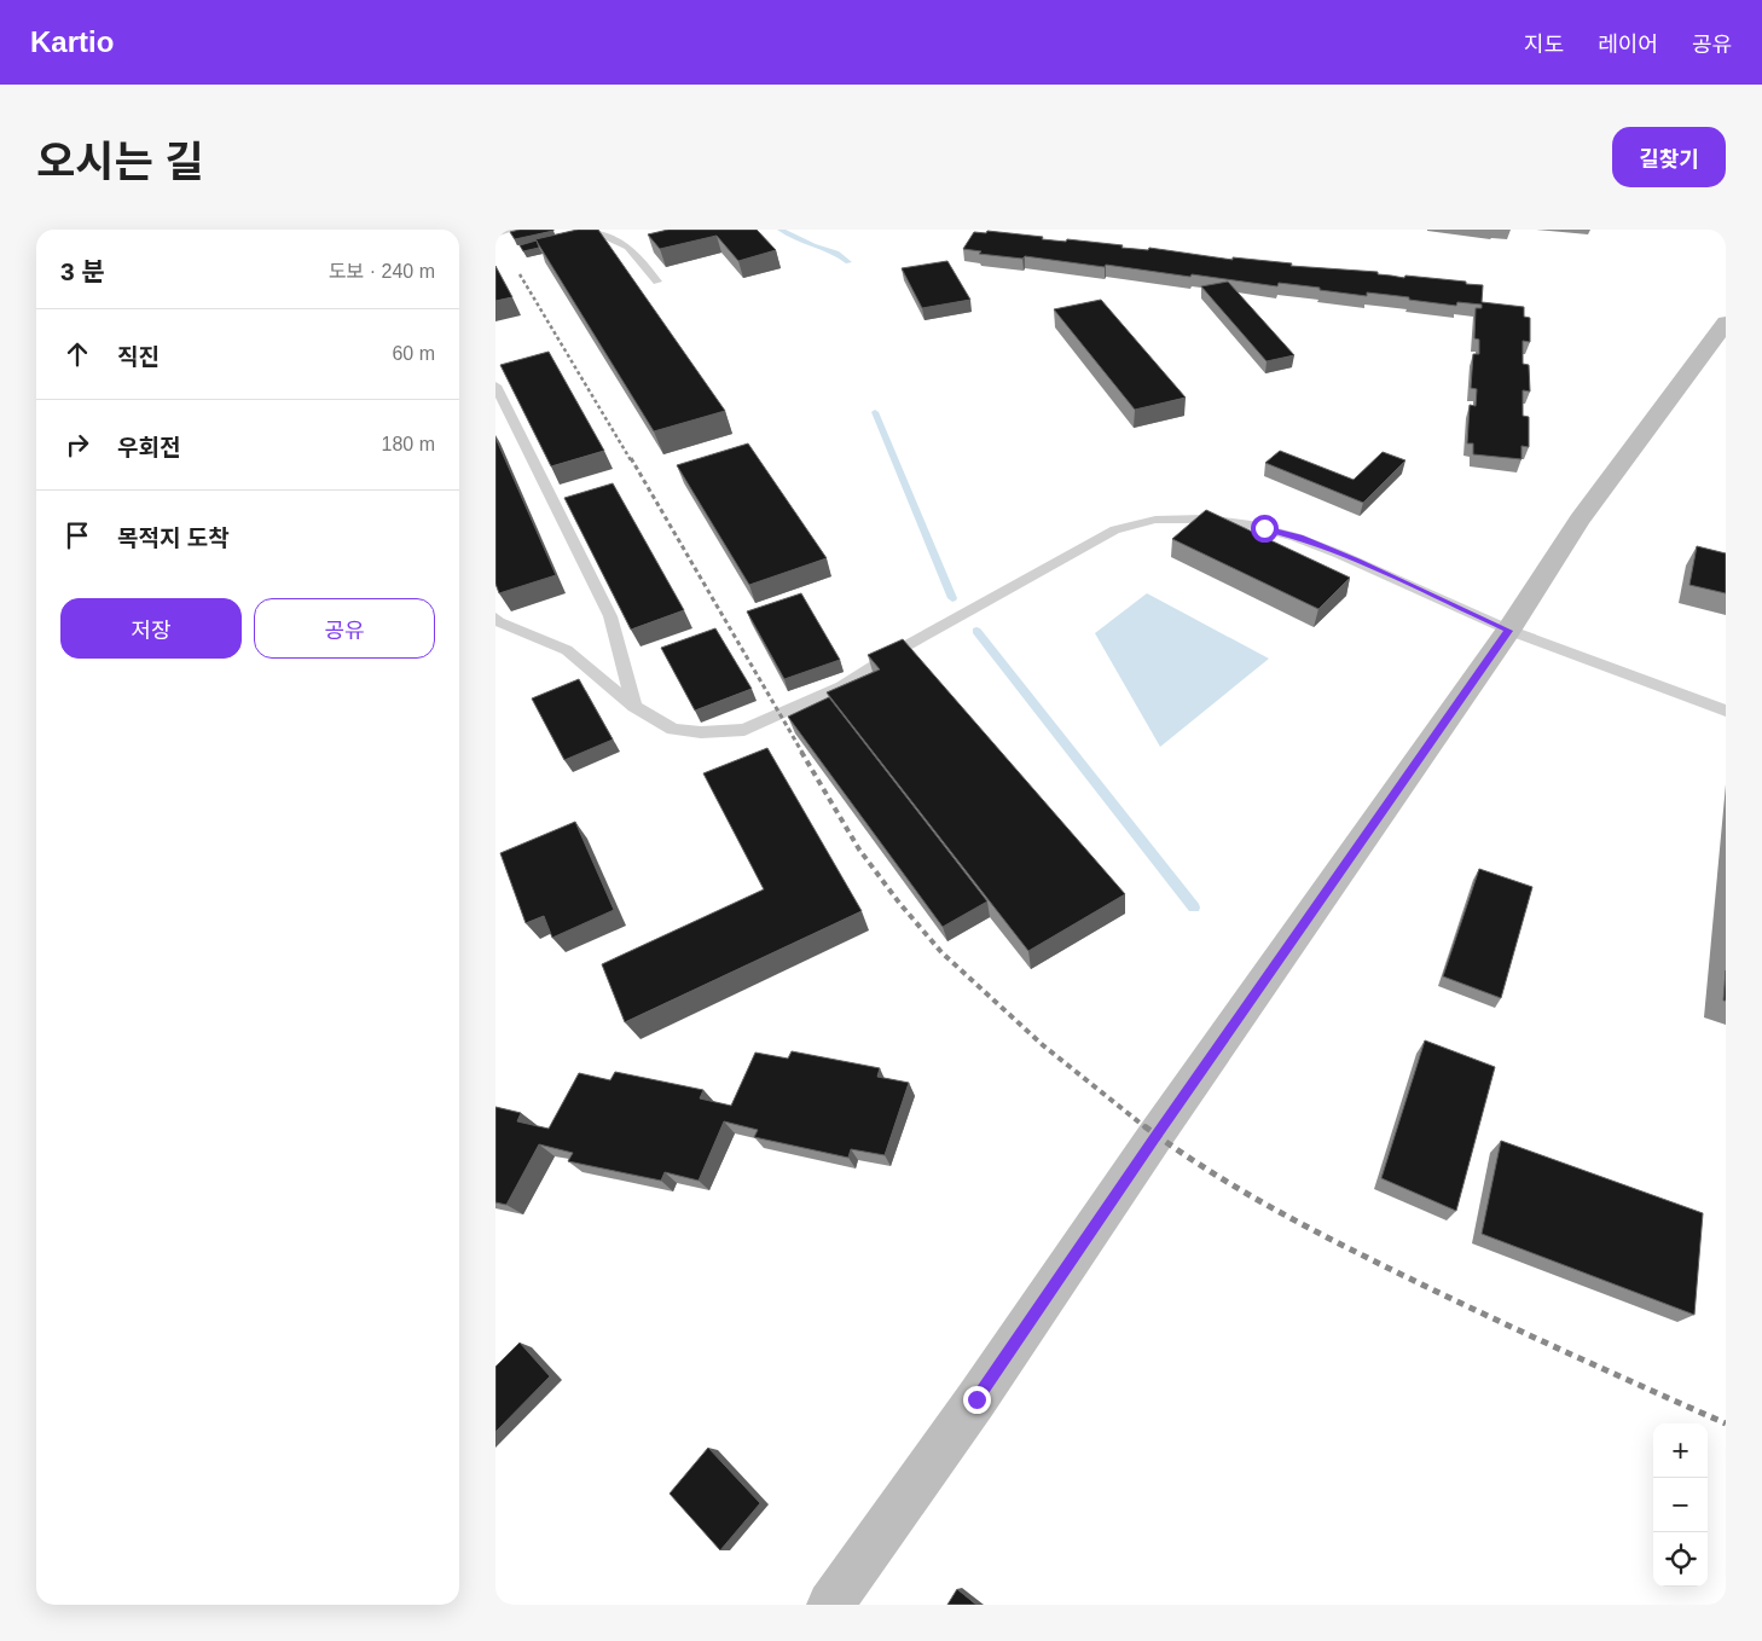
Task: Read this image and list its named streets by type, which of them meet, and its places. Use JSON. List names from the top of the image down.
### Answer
{
  "page": {
    "header": "Kartio",
    "nav": ["지도", "레이어", "공유"],
    "title": "오시는 길",
    "buttons": [
      "길찾기",
      ["저장", "공유"]
    ],
    "heading": ["3 분", "도보 · 240 m"],
    "list": [
      ["직진", "60 m"],
      ["우회전", "180 m"],
      "목적지 도착"
    ],
    "map_buttons": ["+", "−"]
  }
}
